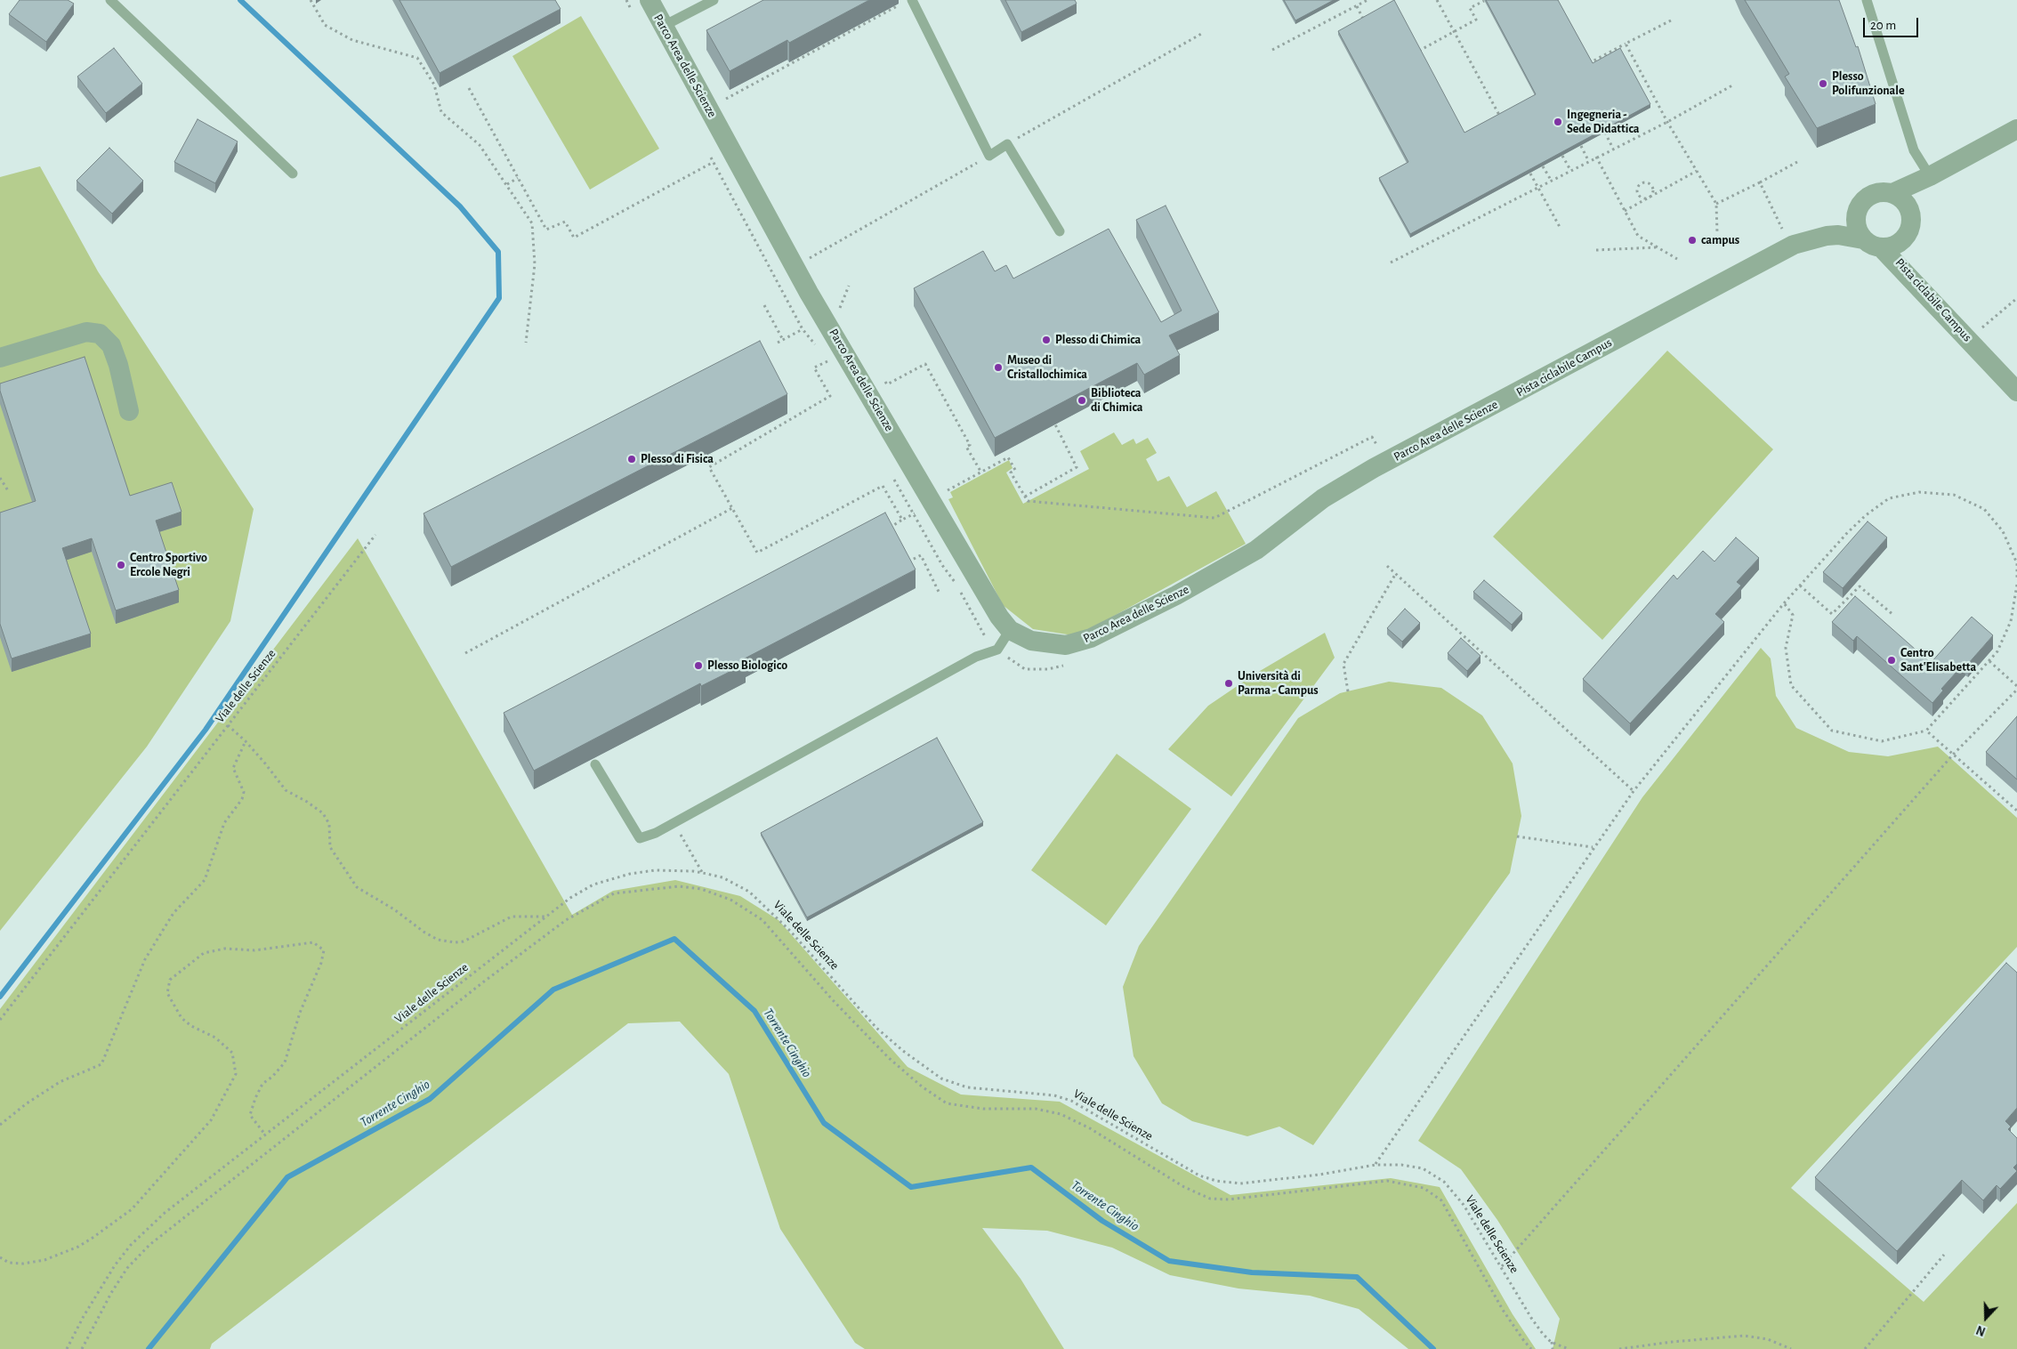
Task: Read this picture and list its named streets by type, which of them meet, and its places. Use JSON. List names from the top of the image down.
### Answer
{
  "streets": {
    "street": ["Parco Area delle Scienze"],
    "path": ["Viale delle Scienze"]
  },
  "water": ["Torrente Cinghio"],
  "places": [
    "Plesso Polifunzionale",
    "Ingegneria - Sede Didattica",
    "campus",
    "Plesso di Chimica",
    "Museo di Cristallochimica",
    "Biblioteca di Chimica",
    "Plesso di Fisica",
    "Centro Sportivo Ercole Negri",
    "Centro Sant'Elisabetta",
    "Plesso Biologico",
    "Università di Parma - Campus"
  ],
  "scale_bar": "20 m",
  "north": "bottom"
}
